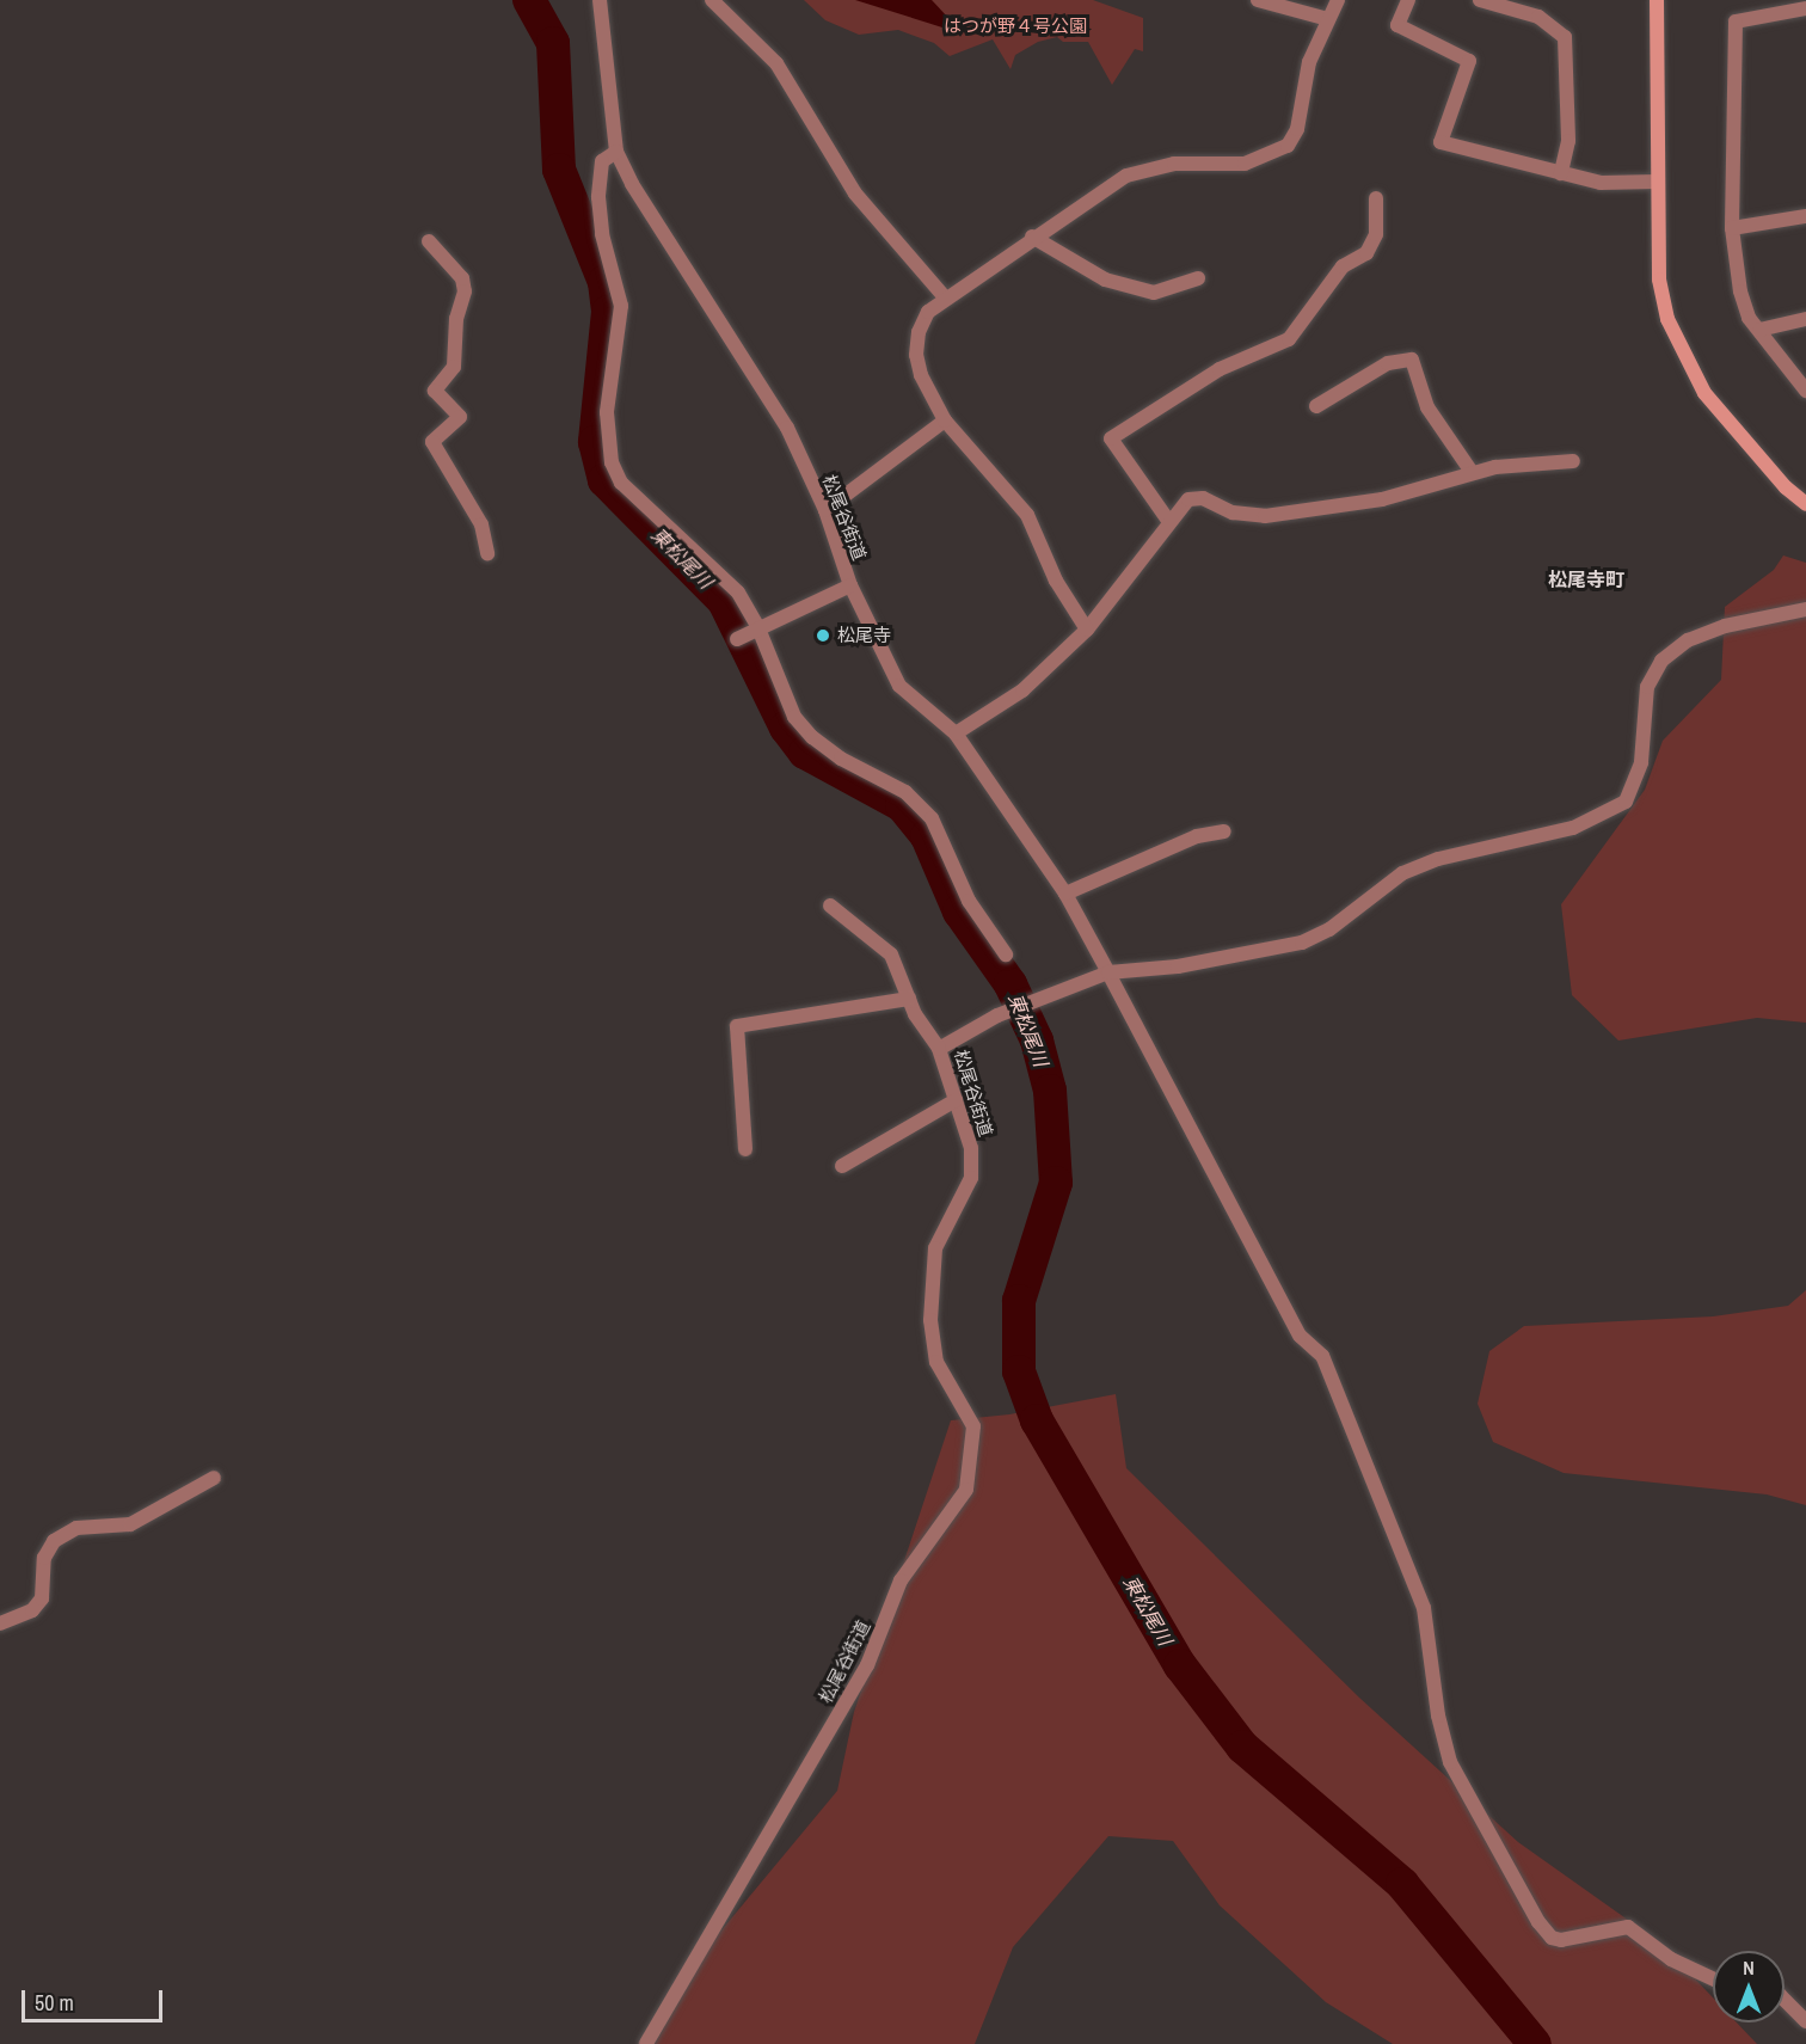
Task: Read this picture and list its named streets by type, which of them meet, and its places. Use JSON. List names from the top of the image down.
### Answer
{
  "streets": {
    "street": ["松尾谷街道"]
  },
  "districts": ["松尾寺町"],
  "water": ["東松尾川"],
  "parks": ["はつが野４号公園"],
  "places": ["松尾寺"],
  "scale_bar": "50 m",
  "north": "top"
}
